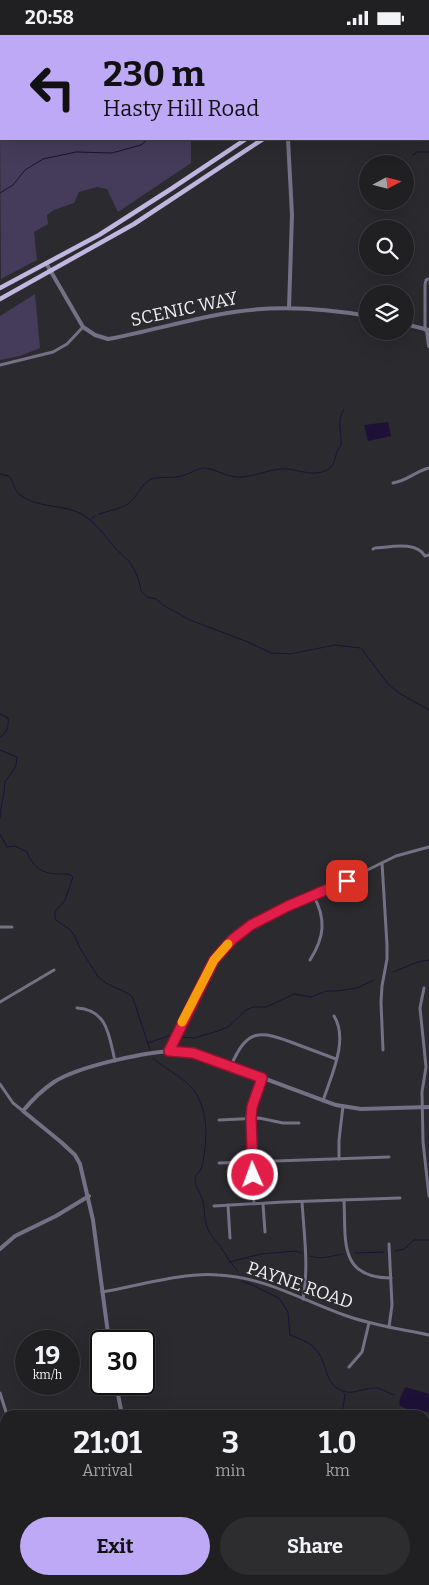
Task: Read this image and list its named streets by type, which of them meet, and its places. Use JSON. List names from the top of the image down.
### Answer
{
  "streets": {
    "street": ["SCENIC WAY", "PAYNE ROAD"]
  },
  "north": "right",
  "page": {
    "status": "20:58",
    "turn": ["230 m", "Hasty Hill Road"],
    "speed": "19 km/h",
    "limit": "30",
    "eta": [
      "21:01",
      "Arrival",
      "3",
      "min",
      "1.0",
      "km"
    ],
    "buttons": ["Exit", "Share"]
  }
}
